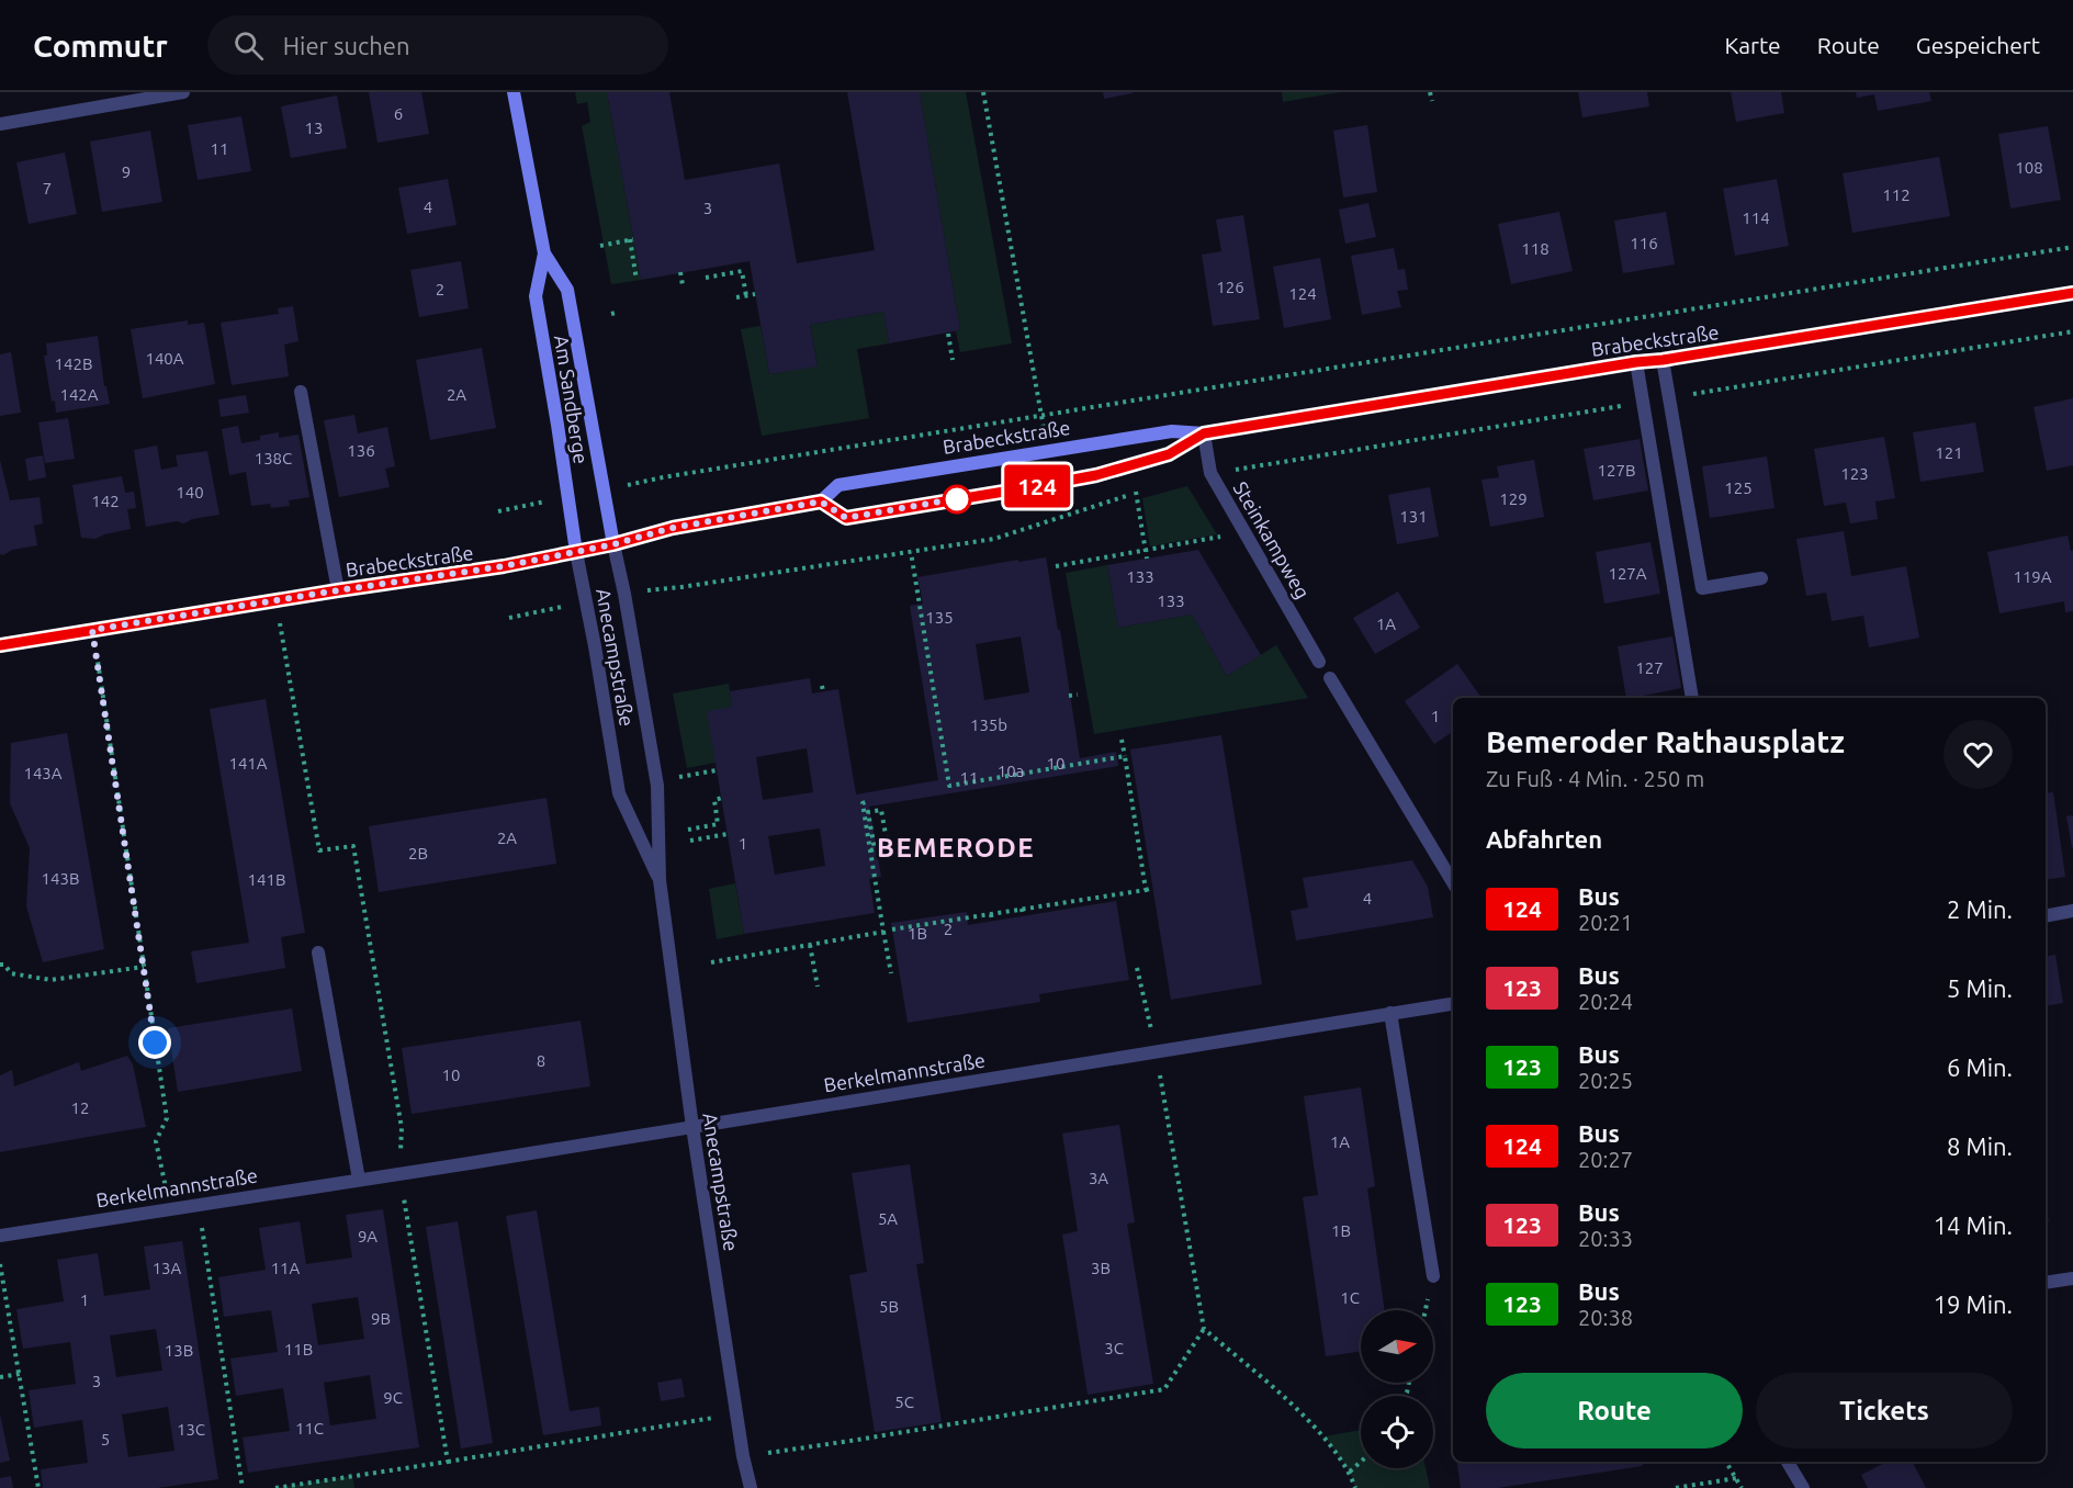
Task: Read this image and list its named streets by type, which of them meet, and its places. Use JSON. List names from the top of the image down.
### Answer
{
  "streets": {
    "main road": ["Brabeckstraße", "Am Sandberge"],
    "street": ["Steinkampweg", "Anecampstraße", "Berkelmannstraße"]
  },
  "crossings": [
    ["Brabeckstraße", "Am Sandberge"],
    ["Brabeckstraße", "Steinkampweg"],
    ["Brabeckstraße", "Anecampstraße"],
    ["Am Sandberge", "Anecampstraße"],
    ["Anecampstraße", "Berkelmannstraße"]
  ],
  "districts": ["BEMERODE"],
  "lines": ["bus line 124"],
  "house_numbers": [
    "6",
    "13",
    "11",
    "108",
    "9",
    "7",
    "112",
    "4",
    "3",
    "114",
    "116",
    "118",
    "126",
    "2",
    "124",
    "140A",
    "142B",
    "142A",
    "2A",
    "136",
    "121",
    "138C",
    "127B",
    "123",
    "125",
    "140",
    "129",
    "142",
    "131",
    "127A",
    "133",
    "119A",
    "133",
    "135",
    "1A",
    "127",
    "1",
    "135b",
    "141A",
    "10",
    "10a",
    "143A",
    "11",
    "2A",
    "1",
    "2B",
    "143B",
    "141B",
    "4",
    "2",
    "1B",
    "8",
    "10",
    "12",
    "1A",
    "3A",
    "5A",
    "1B",
    "9A",
    "13A",
    "11A",
    "3B",
    "1C",
    "1",
    "5B",
    "9B",
    "3C",
    "11B",
    "13B",
    "3",
    "9C",
    "5C",
    "11C",
    "13C",
    "5"
  ],
  "north": "right",
  "page": {
    "header": "Commutr",
    "search": "Hier suchen",
    "nav": ["Karte", "Route", "Gespeichert"],
    "on_map": "124",
    "heading": [
      ["Bemeroder Rathausplatz", "Zu Fuß · 4 Min. · 250 m"],
      "Abfahrten"
    ],
    "list": [
      {
        "mark": "124",
        "name": "Bus",
        "note": "20:21",
        "value": "2 Min."
      },
      {
        "mark": "123",
        "name": "Bus",
        "note": "20:24",
        "value": "5 Min."
      },
      {
        "mark": "123",
        "name": "Bus",
        "note": "20:25",
        "value": "6 Min."
      },
      {
        "mark": "124",
        "name": "Bus",
        "note": "20:27",
        "value": "8 Min."
      },
      {
        "mark": "123",
        "name": "Bus",
        "note": "20:33",
        "value": "14 Min."
      },
      {
        "mark": "123",
        "name": "Bus",
        "note": "20:38",
        "value": "19 Min."
      }
    ],
    "buttons": ["Route", "Tickets"]
  }
}
